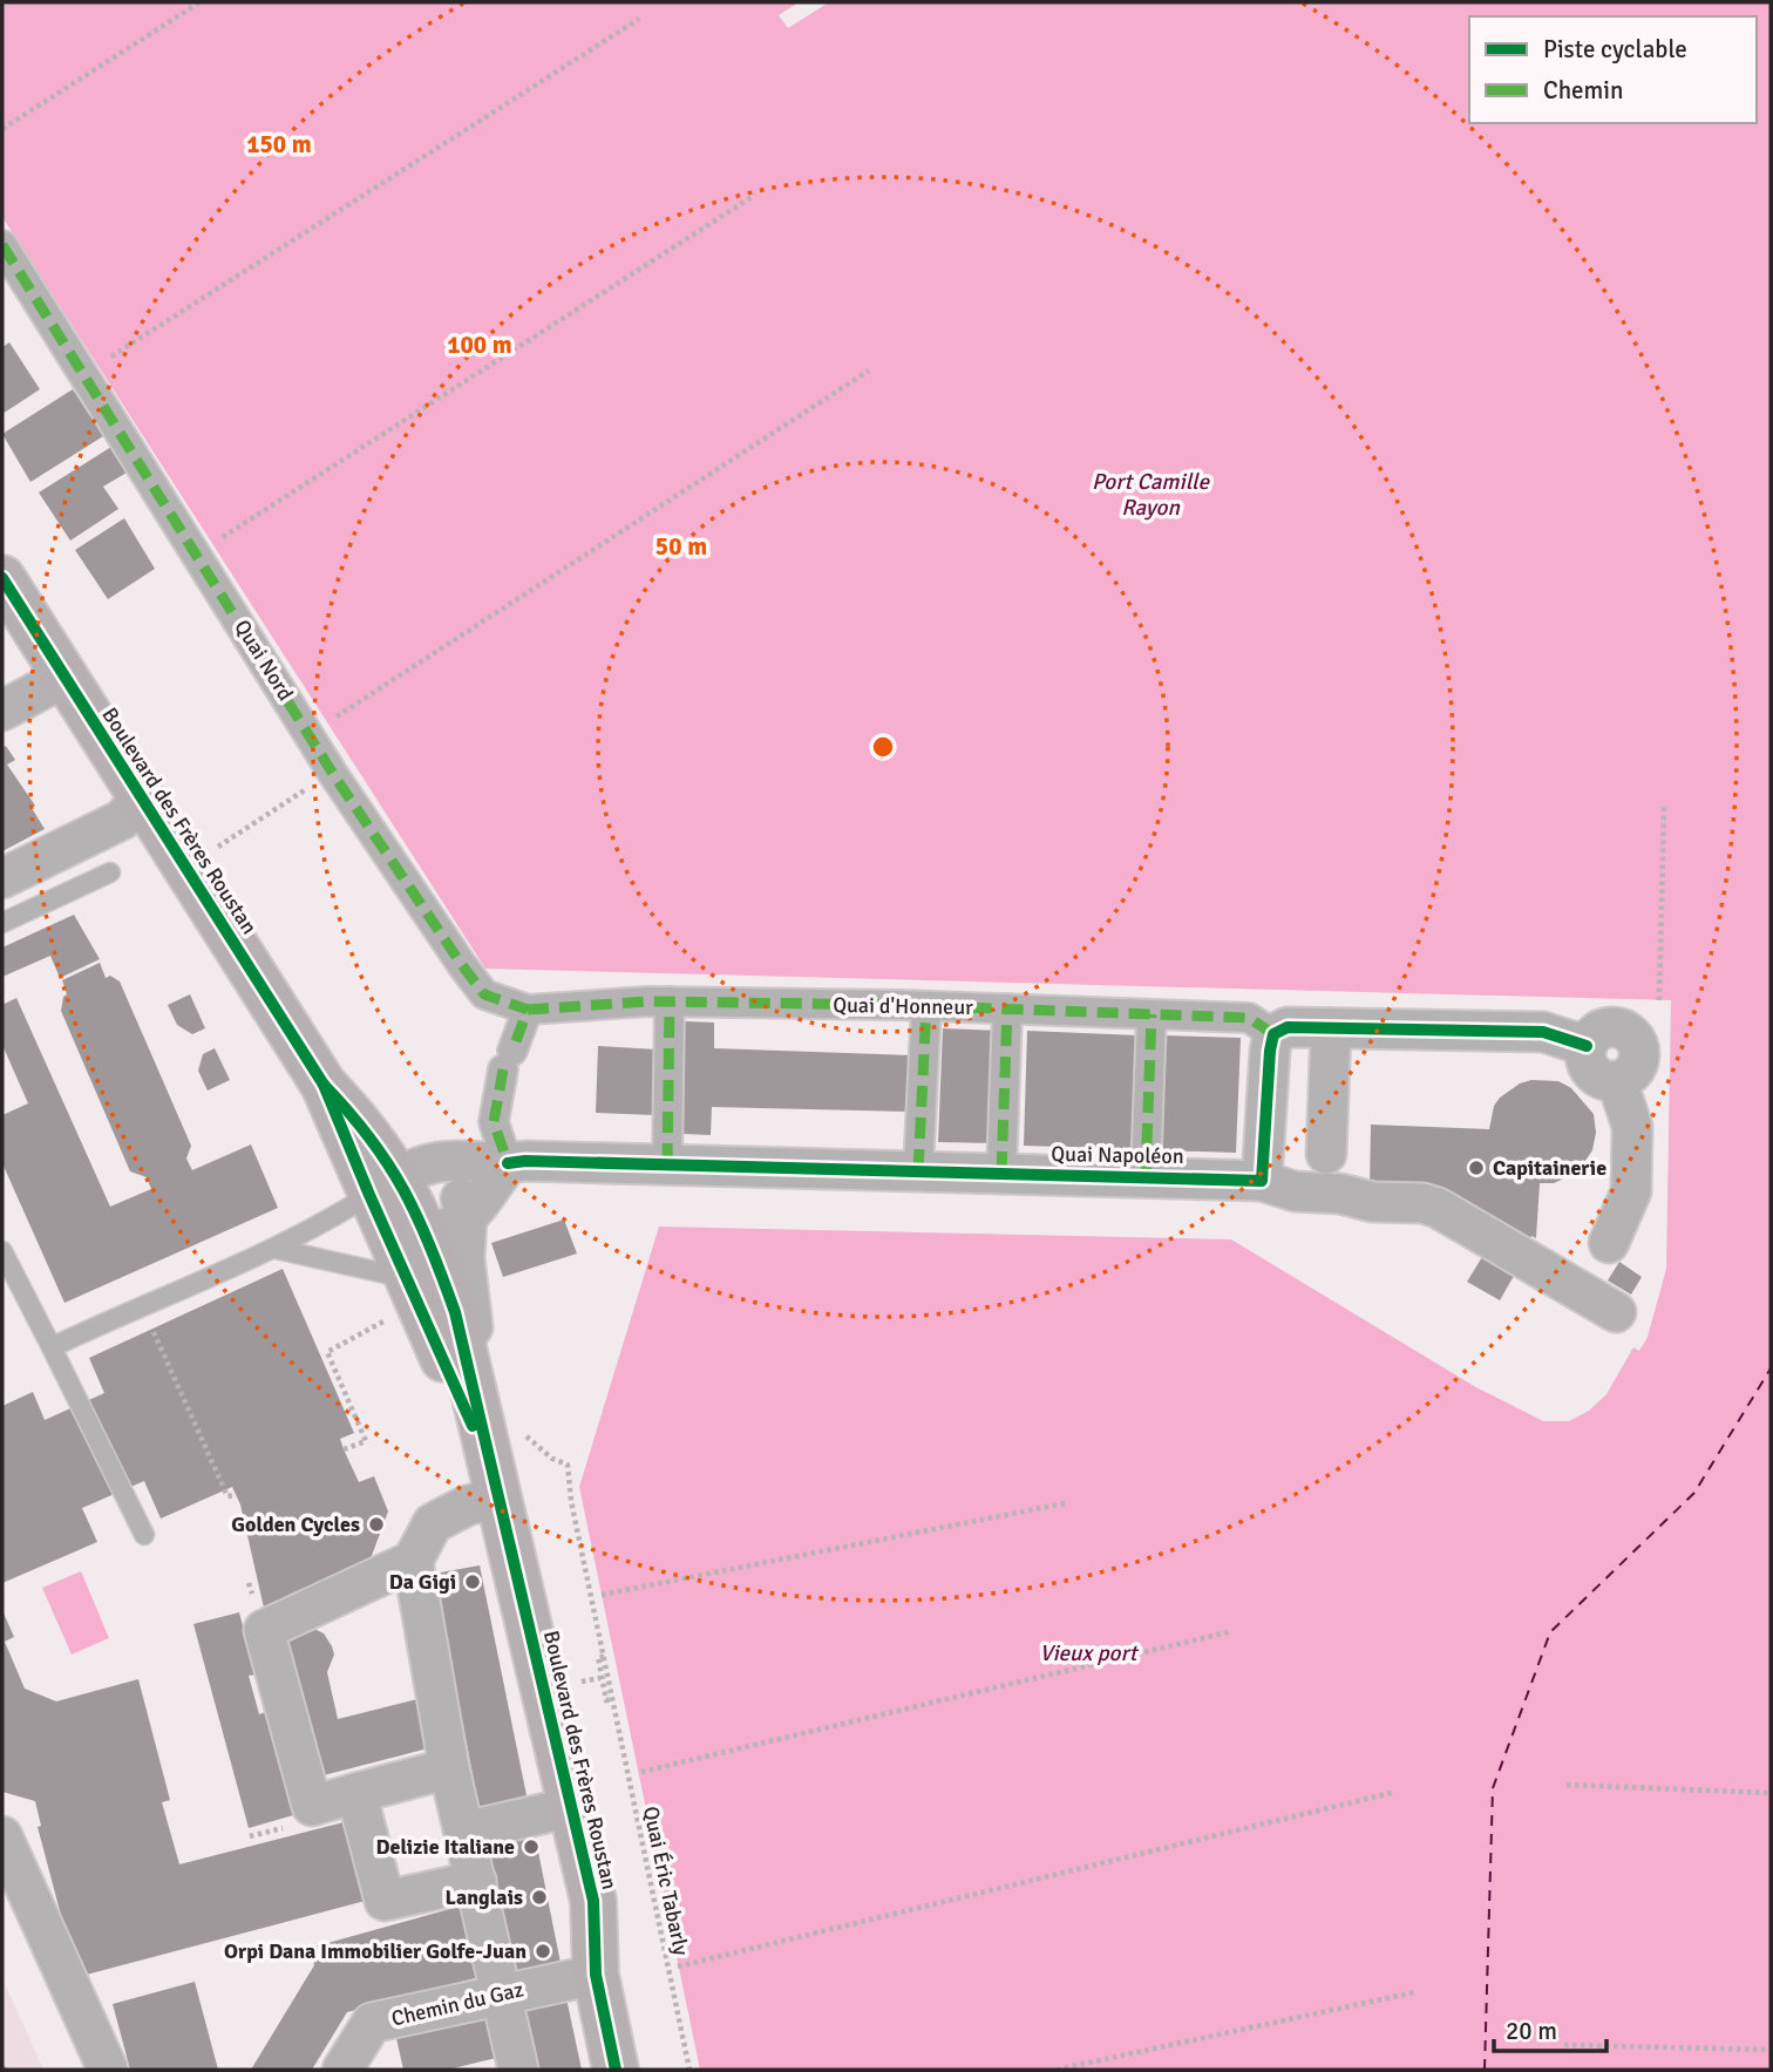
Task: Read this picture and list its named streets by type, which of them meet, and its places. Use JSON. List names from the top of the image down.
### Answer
{
  "streets": {
    "main road": ["Boulevard des Frères Roustan"],
    "street": [
      "Quai Nord",
      "Quai d'Honneur",
      "Quai Napoléon",
      "Chemin du Gaz"
    ],
    "path": ["Quai Éric Tabarly"]
  },
  "crossings": [
    ["Quai Nord", "Quai d'Honneur"],
    ["Boulevard des Frères Roustan", "Chemin du Gaz"]
  ],
  "water": ["Port Camille Rayon", "Vieux port"],
  "places": [
    "Capitainerie",
    "Golden Cycles",
    "Da Gigi",
    "Delizie Italiane",
    "Langlais",
    "Orpi Dana Immobilier Golfe-Juan"
  ],
  "legend": ["Piste cyclable", "Chemin"],
  "scale_bar": "20 m",
  "rings": ["150 m", "100 m", "50 m"]
}
